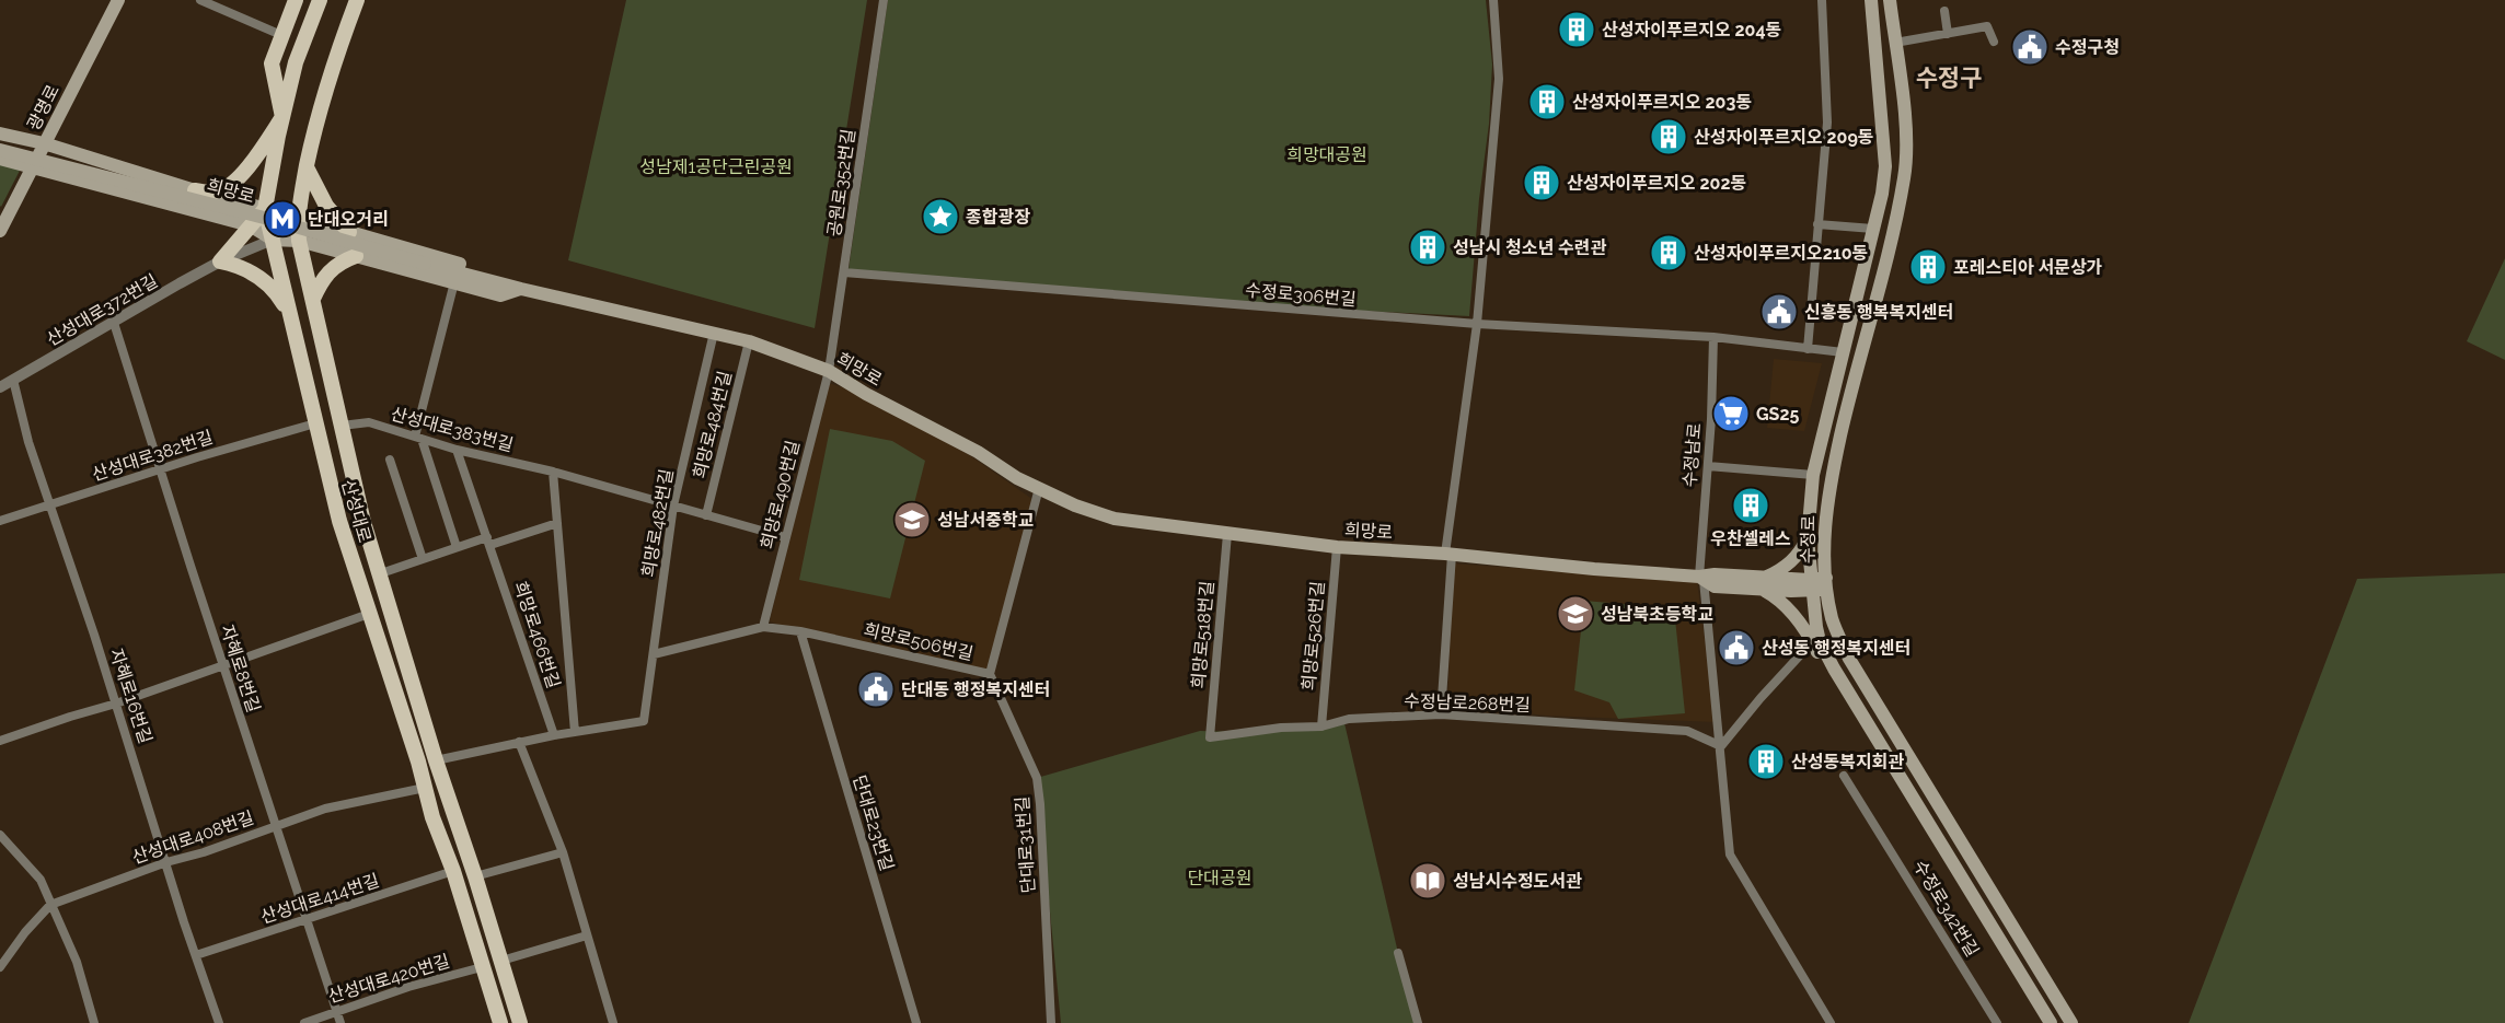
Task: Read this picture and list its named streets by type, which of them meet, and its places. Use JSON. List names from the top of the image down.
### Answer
{
  "streets": {
    "main road": [
      "광명로",
      "희망로",
      "산성대로",
      "수정로"
    ],
    "street": [
      "공원로352번길",
      "수정로306번길",
      "산성대로372번길",
      "희망로484번길",
      "산성대로383번길",
      "산성대로382번길",
      "수정남로",
      "희망로490번길",
      "희망로482번길",
      "희망로466번길",
      "희망로518번길",
      "희망로526번길",
      "희망로506번길",
      "자혜로8번길",
      "자혜로16번길",
      "수정남로268번길",
      "단대로23번길",
      "산성대로408번길",
      "단대로31번길",
      "산성대로414번길",
      "수정로342번길",
      "산성대로420번길"
    ]
  },
  "crossings": [
    ["공원로352번길", "희망로"],
    ["공원로352번길", "수정로306번길"],
    ["공원로352번길", "희망로490번길"],
    ["희망로", "희망로484번길"],
    ["희망로", "수정남로"],
    ["희망로", "희망로490번길"],
    ["희망로", "희망로482번길"],
    ["희망로", "수정로"],
    ["희망로", "희망로518번길"],
    ["희망로", "희망로526번길"],
    ["희망로", "희망로506번길"],
    ["수정로306번길", "수정남로"],
    ["수정로306번길", "수정로"],
    ["산성대로372번길", "산성대로"],
    ["산성대로372번길", "자혜로8번길"],
    ["산성대로372번길", "자혜로16번길"],
    ["희망로484번길", "산성대로383번길"],
    ["산성대로383번길", "희망로490번길"],
    ["산성대로383번길", "산성대로"],
    ["산성대로383번길", "희망로482번길"],
    ["산성대로383번길", "희망로466번길"],
    ["산성대로382번길", "산성대로"],
    ["산성대로382번길", "자혜로8번길"],
    ["산성대로382번길", "자혜로16번길"],
    ["수정남로", "수정남로268번길"],
    ["희망로490번길", "희망로506번길"],
    ["산성대로", "산성대로408번길"],
    ["산성대로", "산성대로414번길"],
    ["산성대로", "산성대로420번길"],
    ["희망로482번길", "희망로506번길"],
    ["희망로518번길", "수정남로268번길"],
    ["희망로526번길", "수정남로268번길"],
    ["희망로506번길", "단대로23번길"],
    ["희망로506번길", "단대로31번길"],
    ["자혜로8번길", "산성대로408번길"],
    ["자혜로8번길", "산성대로414번길"],
    ["자혜로8번길", "산성대로420번길"],
    ["자혜로16번길", "산성대로408번길"],
    ["자혜로16번길", "산성대로414번길"]
  ],
  "districts": ["수정구"],
  "parks": ["희망대공원", "성남제1공단근린공원", "단대공원"],
  "places": {
    "building": [
      "산성자이푸르지오 204동",
      "산성자이푸르지오 203동",
      "산성자이푸르지오 209동",
      "산성자이푸르지오 202동",
      "성남시 청소년 수련관",
      "산성자이푸르지오210동",
      "포레스티아 서문상가",
      "우찬셀레스",
      "산성동복지회관"
    ],
    "public building": [
      "수정구청",
      "신흥동 행복복지센터",
      "산성동 행정복지센터",
      "단대동 행정복지센터"
    ],
    "place": ["종합광장"],
    "metro station": ["단대오거리"],
    "supermarket": ["GS25"],
    "school or university": ["성남서중학교", "성남북초등학교"],
    "library": ["성남시수정도서관"]
  }
}
